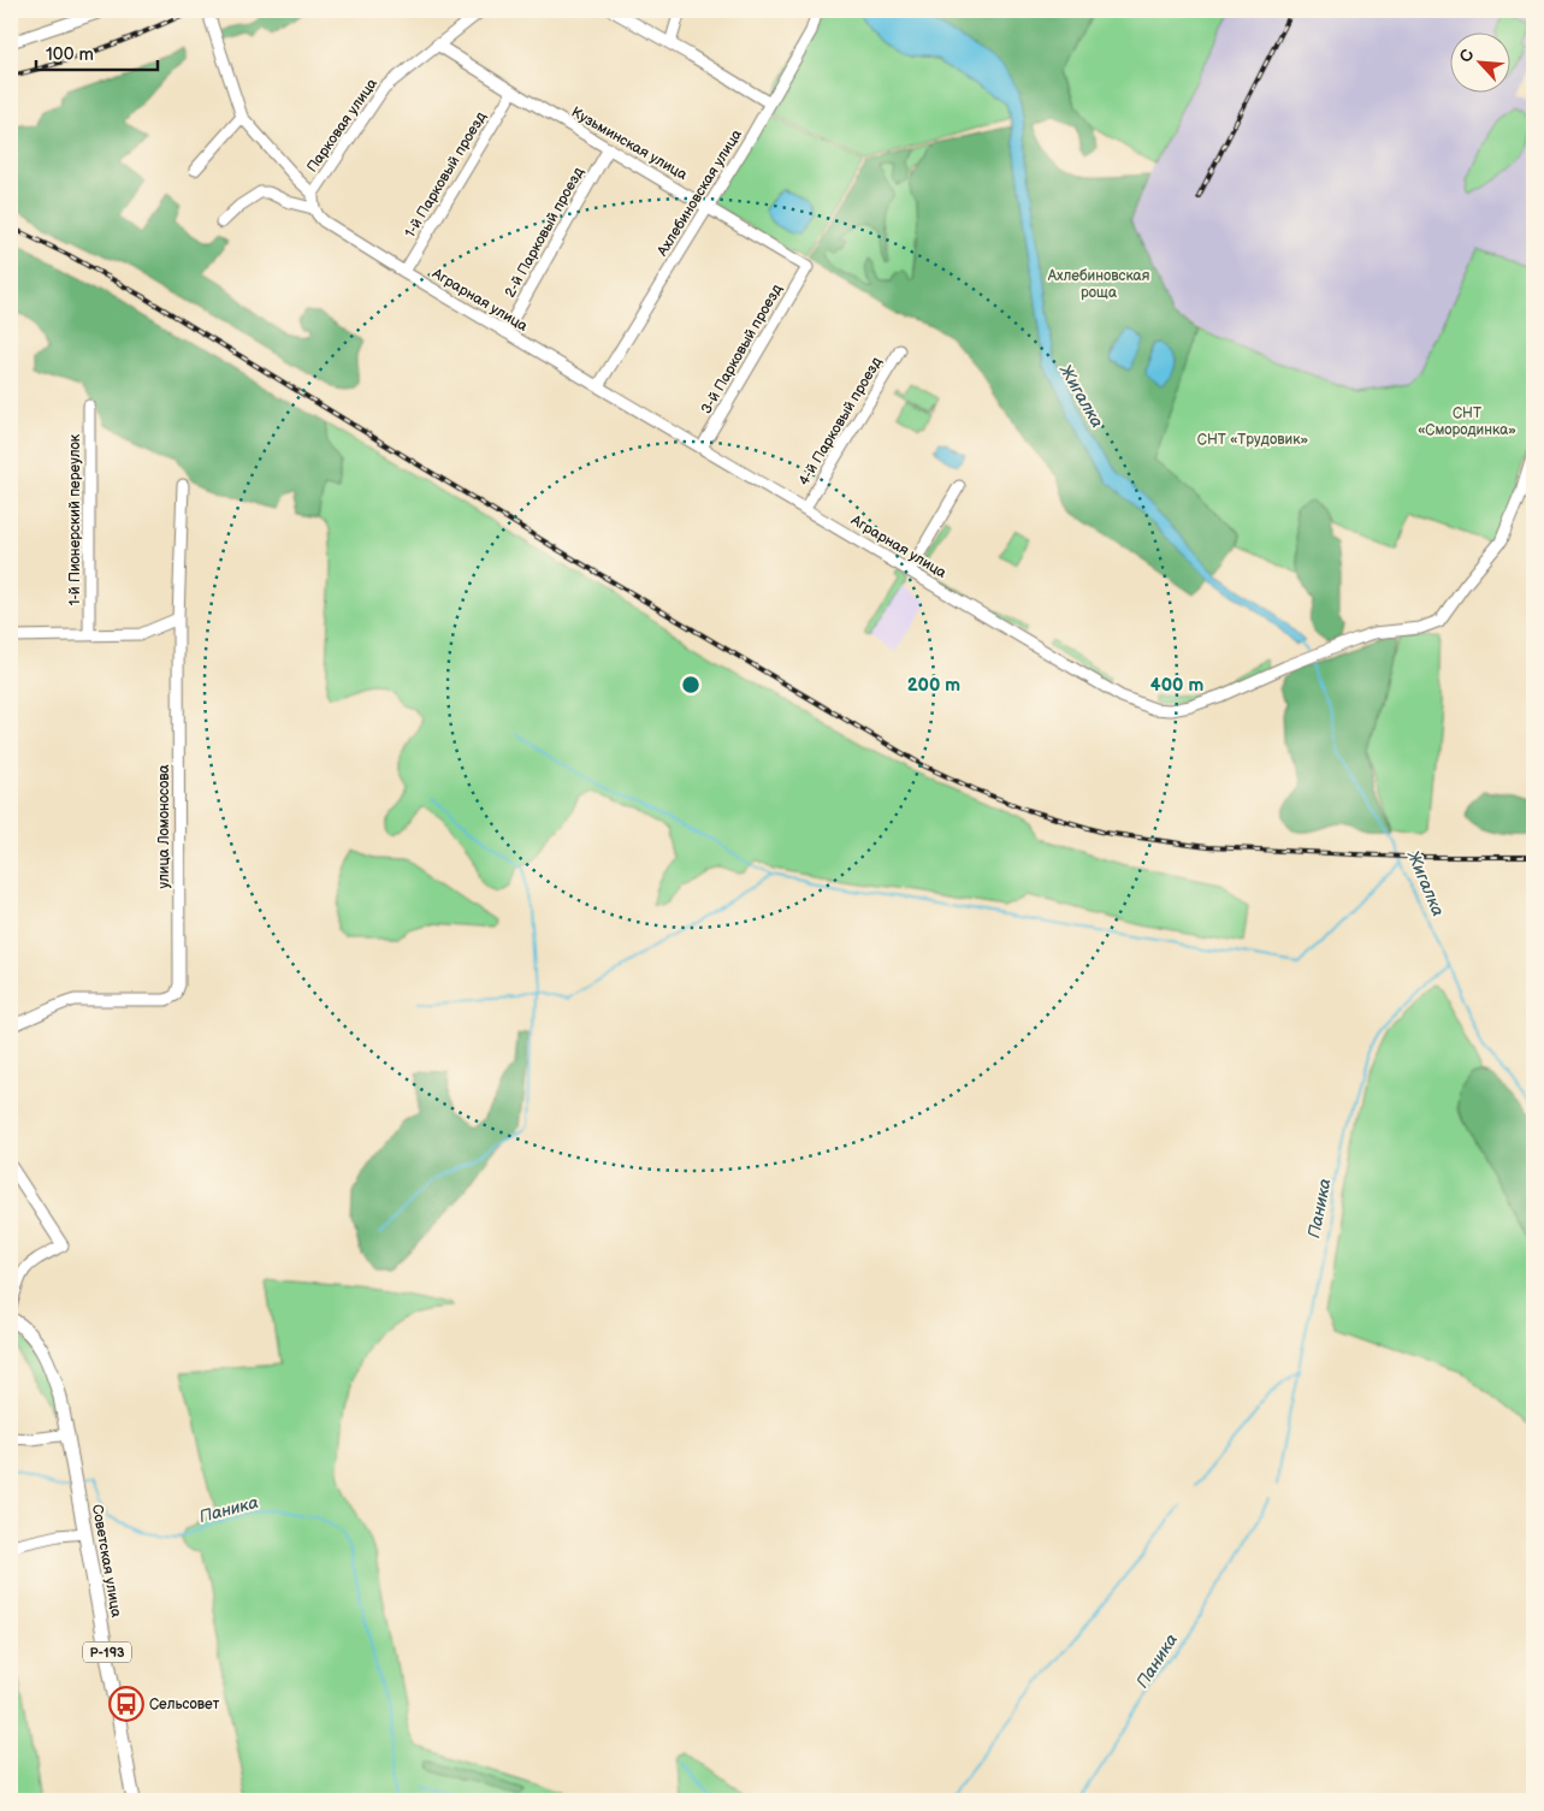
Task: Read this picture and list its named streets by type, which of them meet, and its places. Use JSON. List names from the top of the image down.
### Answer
{
  "streets": {
    "main road": ["Советская улица", "Р-193"],
    "street": [
      "Парковая улица",
      "Кузьминская улица",
      "1-й Парковый проезд",
      "Ахлебиновская улица",
      "2-й Парковый проезд",
      "Аграрная улица",
      "3-й Парковый проезд",
      "4-й Парковый проезд",
      "1-й Пионерский переулок",
      "улица Ломоносова"
    ]
  },
  "crossings": [
    ["Парковая улица", "Кузьминская улица"],
    ["Кузьминская улица", "1-й Парковый проезд"],
    ["Кузьминская улица", "Ахлебиновская улица"],
    ["Кузьминская улица", "2-й Парковый проезд"],
    ["Кузьминская улица", "3-й Парковый проезд"],
    ["1-й Парковый проезд", "Аграрная улица"],
    ["Ахлебиновская улица", "Аграрная улица"],
    ["2-й Парковый проезд", "Аграрная улица"],
    ["Аграрная улица", "3-й Парковый проезд"],
    ["Аграрная улица", "4-й Парковый проезд"]
  ],
  "water": ["Жигалка", "Паника"],
  "parks": ["Ахлебиновская роща", "СНТ «Смородинка»", "СНТ «Трудовик»"],
  "places": {
    "bus stop": ["Сельсовет"]
  },
  "scale_bar": "100 m",
  "north": "top left",
  "rings": ["200 m", "400 m"]
}
